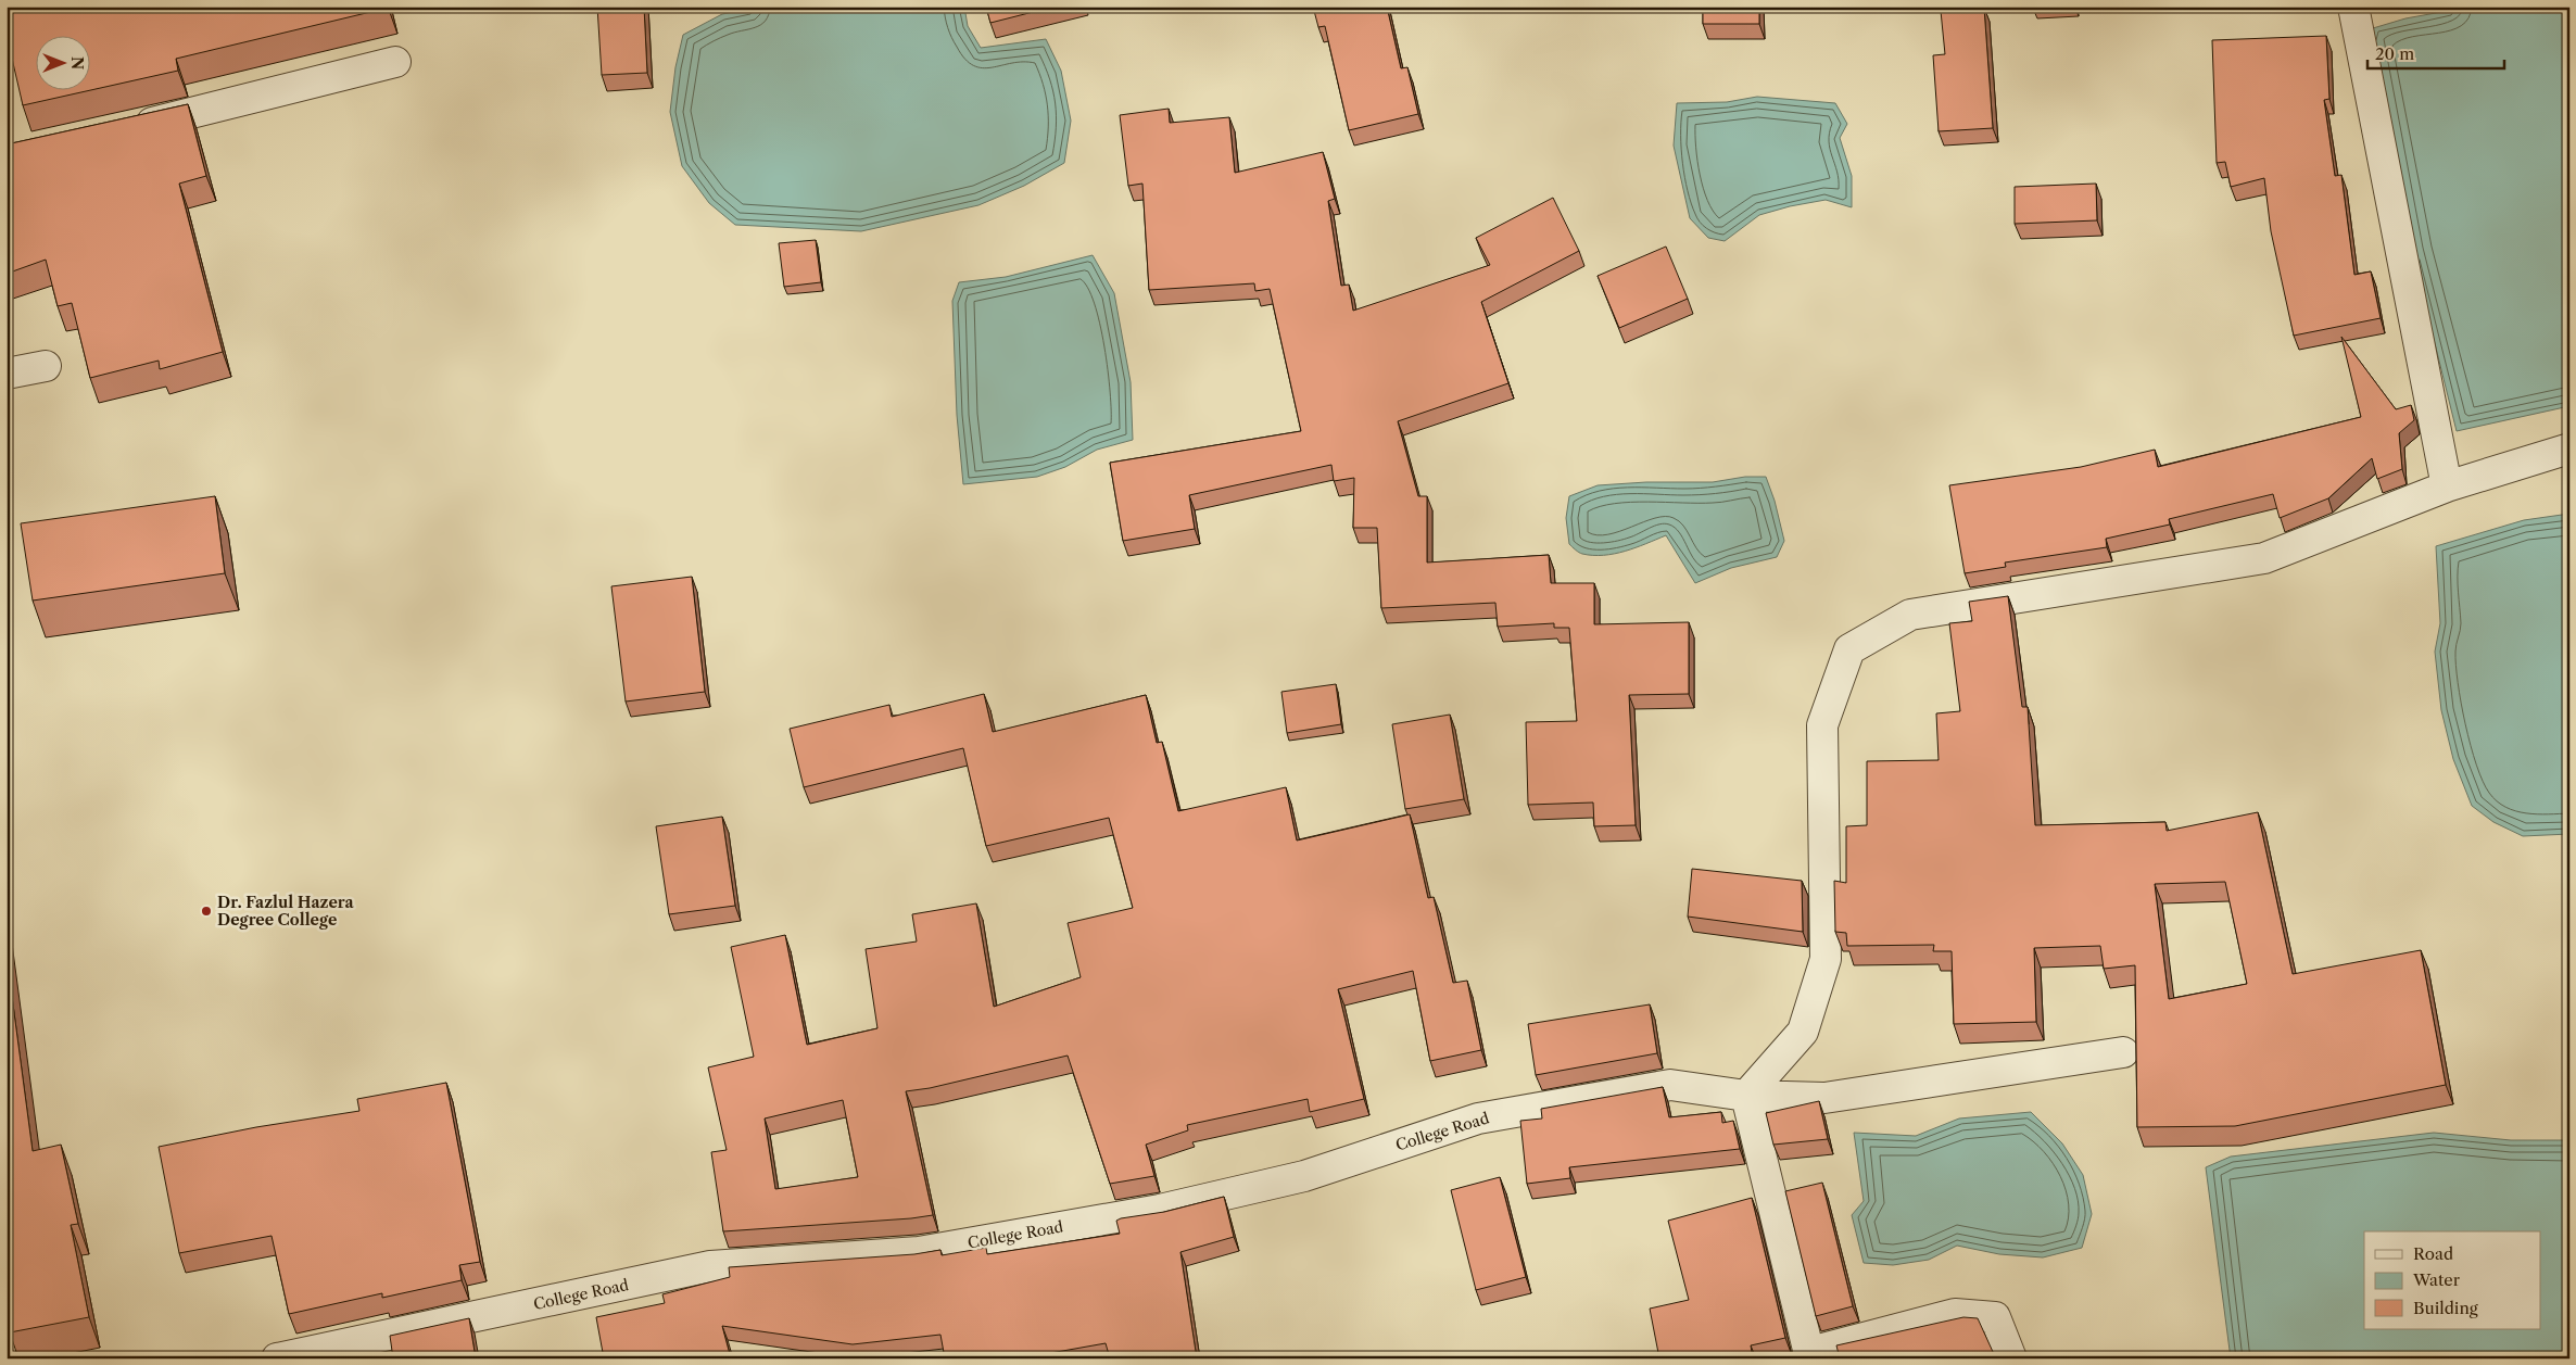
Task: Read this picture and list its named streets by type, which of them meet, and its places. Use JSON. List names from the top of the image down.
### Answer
{
  "streets": {
    "street": ["College Road"]
  },
  "places": ["Dr. Fazlul Hazera Degree College"],
  "legend": ["Road", "Water", "Building"],
  "scale_bar": "20 m",
  "north": "right"
}
